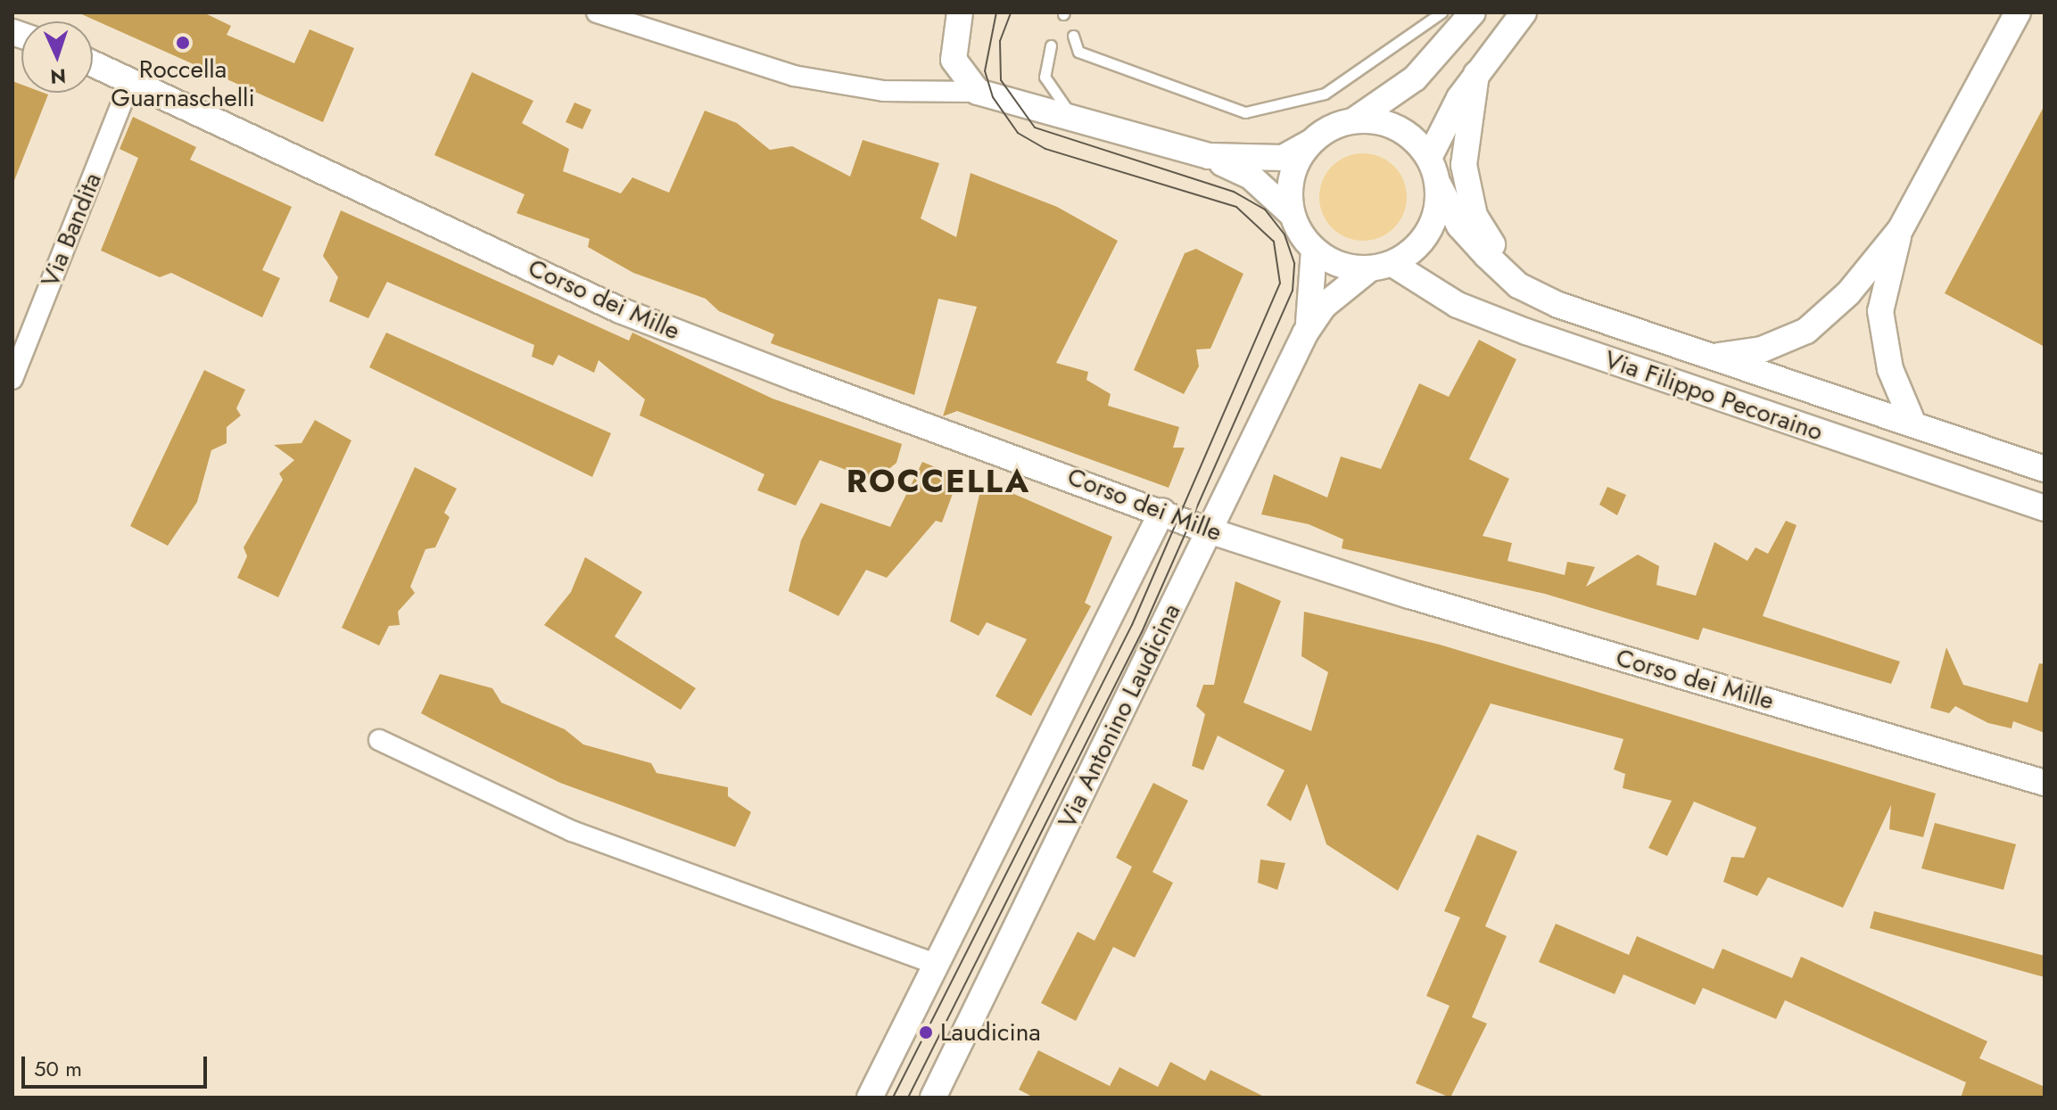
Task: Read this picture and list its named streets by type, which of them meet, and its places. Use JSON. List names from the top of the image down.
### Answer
{
  "streets": {
    "street": [
      "Via Bandita",
      "Corso dei Mille",
      "Via Filippo Pecoraino",
      "Via Antonino Laudicina"
    ]
  },
  "crossings": [
    ["Via Bandita", "Corso dei Mille"],
    ["Corso dei Mille", "Via Antonino Laudicina"]
  ],
  "districts": ["ROCCELLA"],
  "places": ["Roccella Guarnaschelli", "Laudicina"],
  "scale_bar": "50 m",
  "north": "bottom"
}
